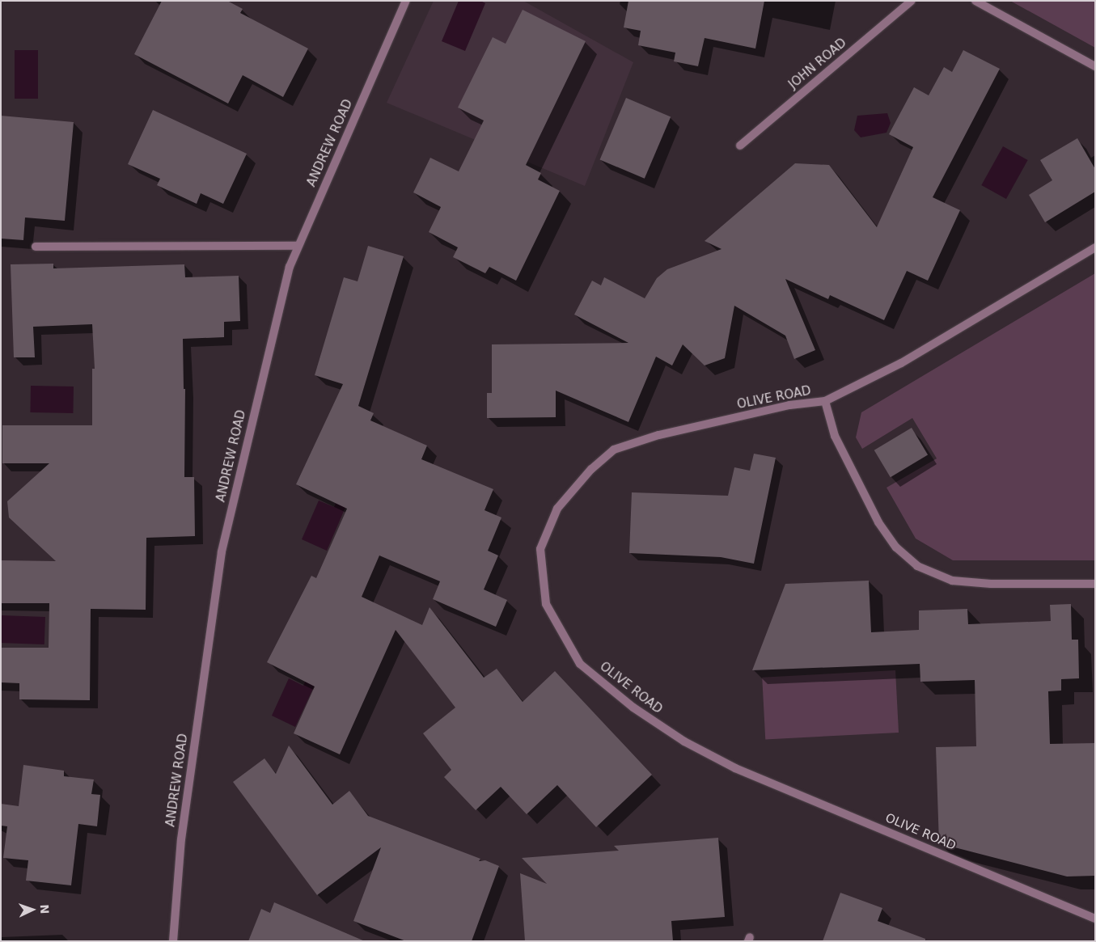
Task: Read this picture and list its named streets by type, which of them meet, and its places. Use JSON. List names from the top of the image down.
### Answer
{
  "streets": {
    "street": ["JOHN ROAD", "ANDREW ROAD", "OLIVE ROAD"]
  },
  "north": "right"
}
